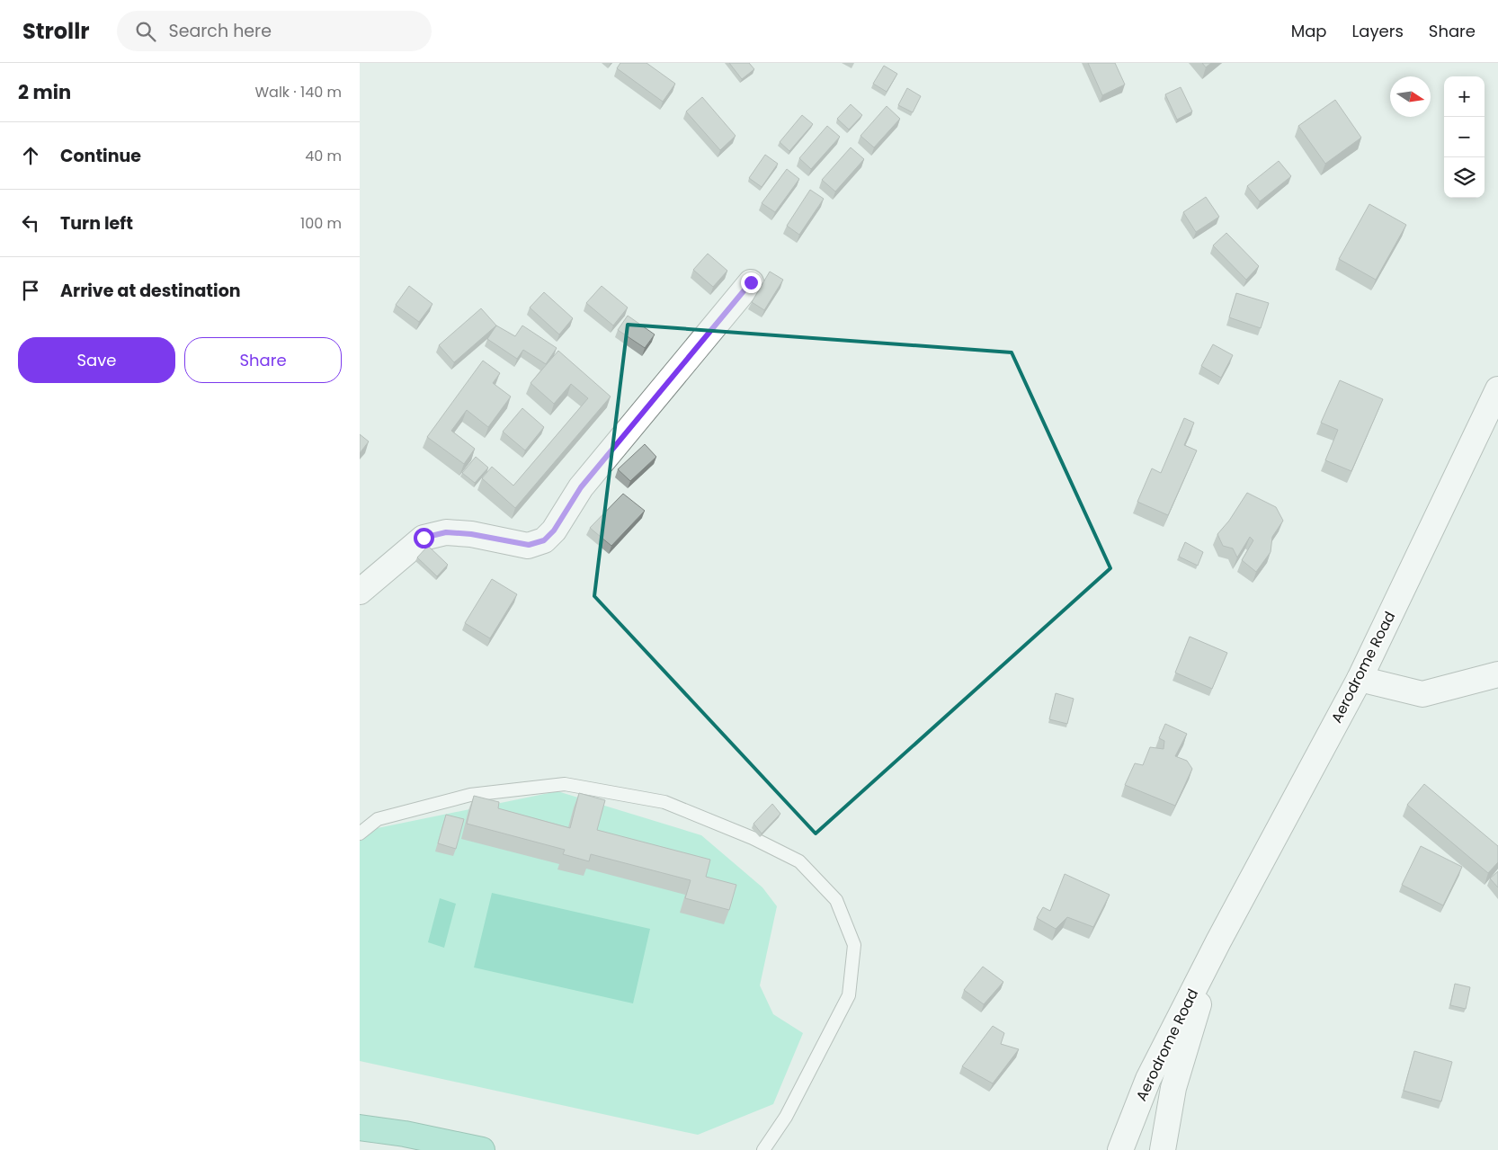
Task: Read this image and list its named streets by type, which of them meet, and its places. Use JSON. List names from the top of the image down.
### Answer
{
  "streets": {
    "street": ["Aerodrome Road"]
  },
  "north": "right",
  "page": {
    "header": "Strollr",
    "search": "Search here",
    "nav": ["Map", "Layers", "Share"],
    "heading": ["2 min", "Walk · 140 m"],
    "map_buttons": ["+", "−"],
    "list": [
      ["Continue", "40 m"],
      ["Turn left", "100 m"],
      "Arrive at destination"
    ],
    "buttons": ["Save", "Share"]
  }
}
